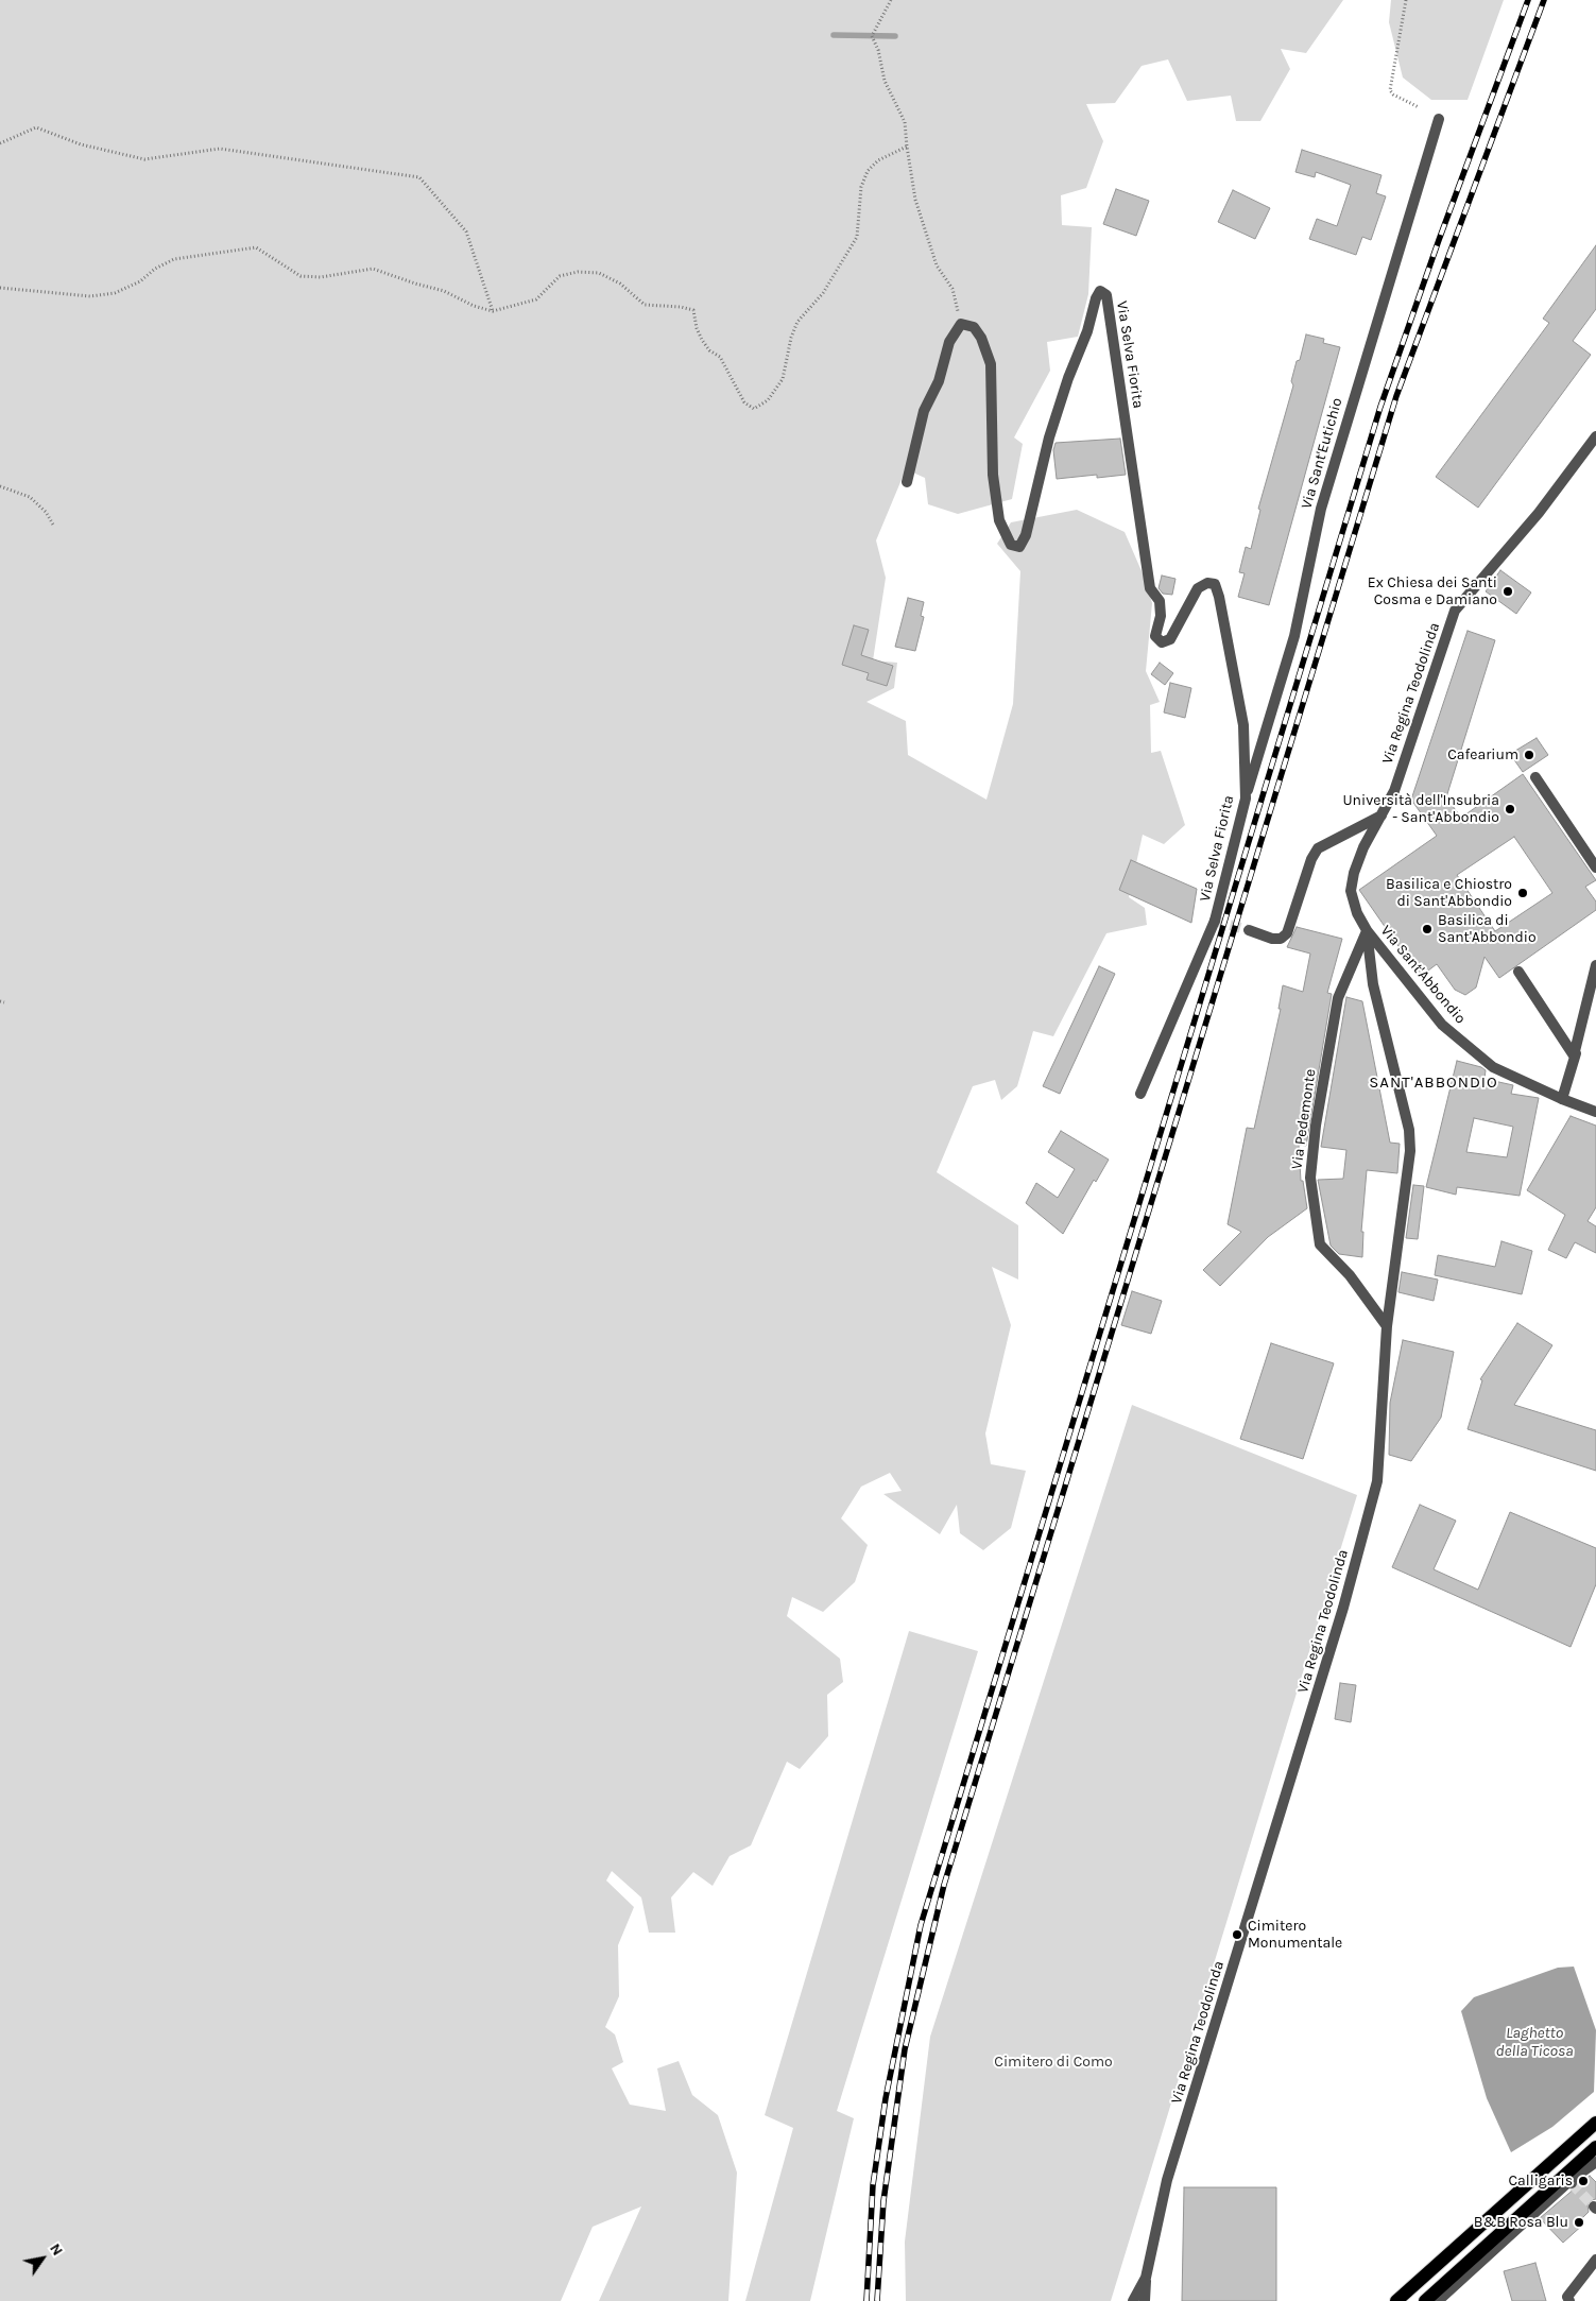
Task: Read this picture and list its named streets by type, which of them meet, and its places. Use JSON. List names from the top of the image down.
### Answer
{
  "streets": {
    "street": [
      "Via Selva Fiorita",
      "Via Sant'Eutichio",
      "Via Regina Teodolinda",
      "Via Sant'Abbondio",
      "Via Pedemonte"
    ]
  },
  "crossings": [
    ["Via Selva Fiorita", "Via Sant'Eutichio"],
    ["Via Regina Teodolinda", "Via Sant'Abbondio"],
    ["Via Regina Teodolinda", "Via Pedemonte"],
    ["Via Sant'Abbondio", "Via Pedemonte"]
  ],
  "districts": ["SANT'ABBONDIO"],
  "water": ["Laghetto della Ticosa"],
  "parks": ["Cimitero di Como"],
  "places": [
    "Ex Chiesa dei Santi Cosma e Damiano",
    "Cafearium",
    "Università dell'Insubria - Sant'Abbondio",
    "Basilica e Chiostro di Sant'Abbondio",
    "Basilica di Sant'Abbondio",
    "Cimitero Monumentale",
    "Calligaris",
    "B&B Rosa Blu"
  ],
  "north": "top right"
}
